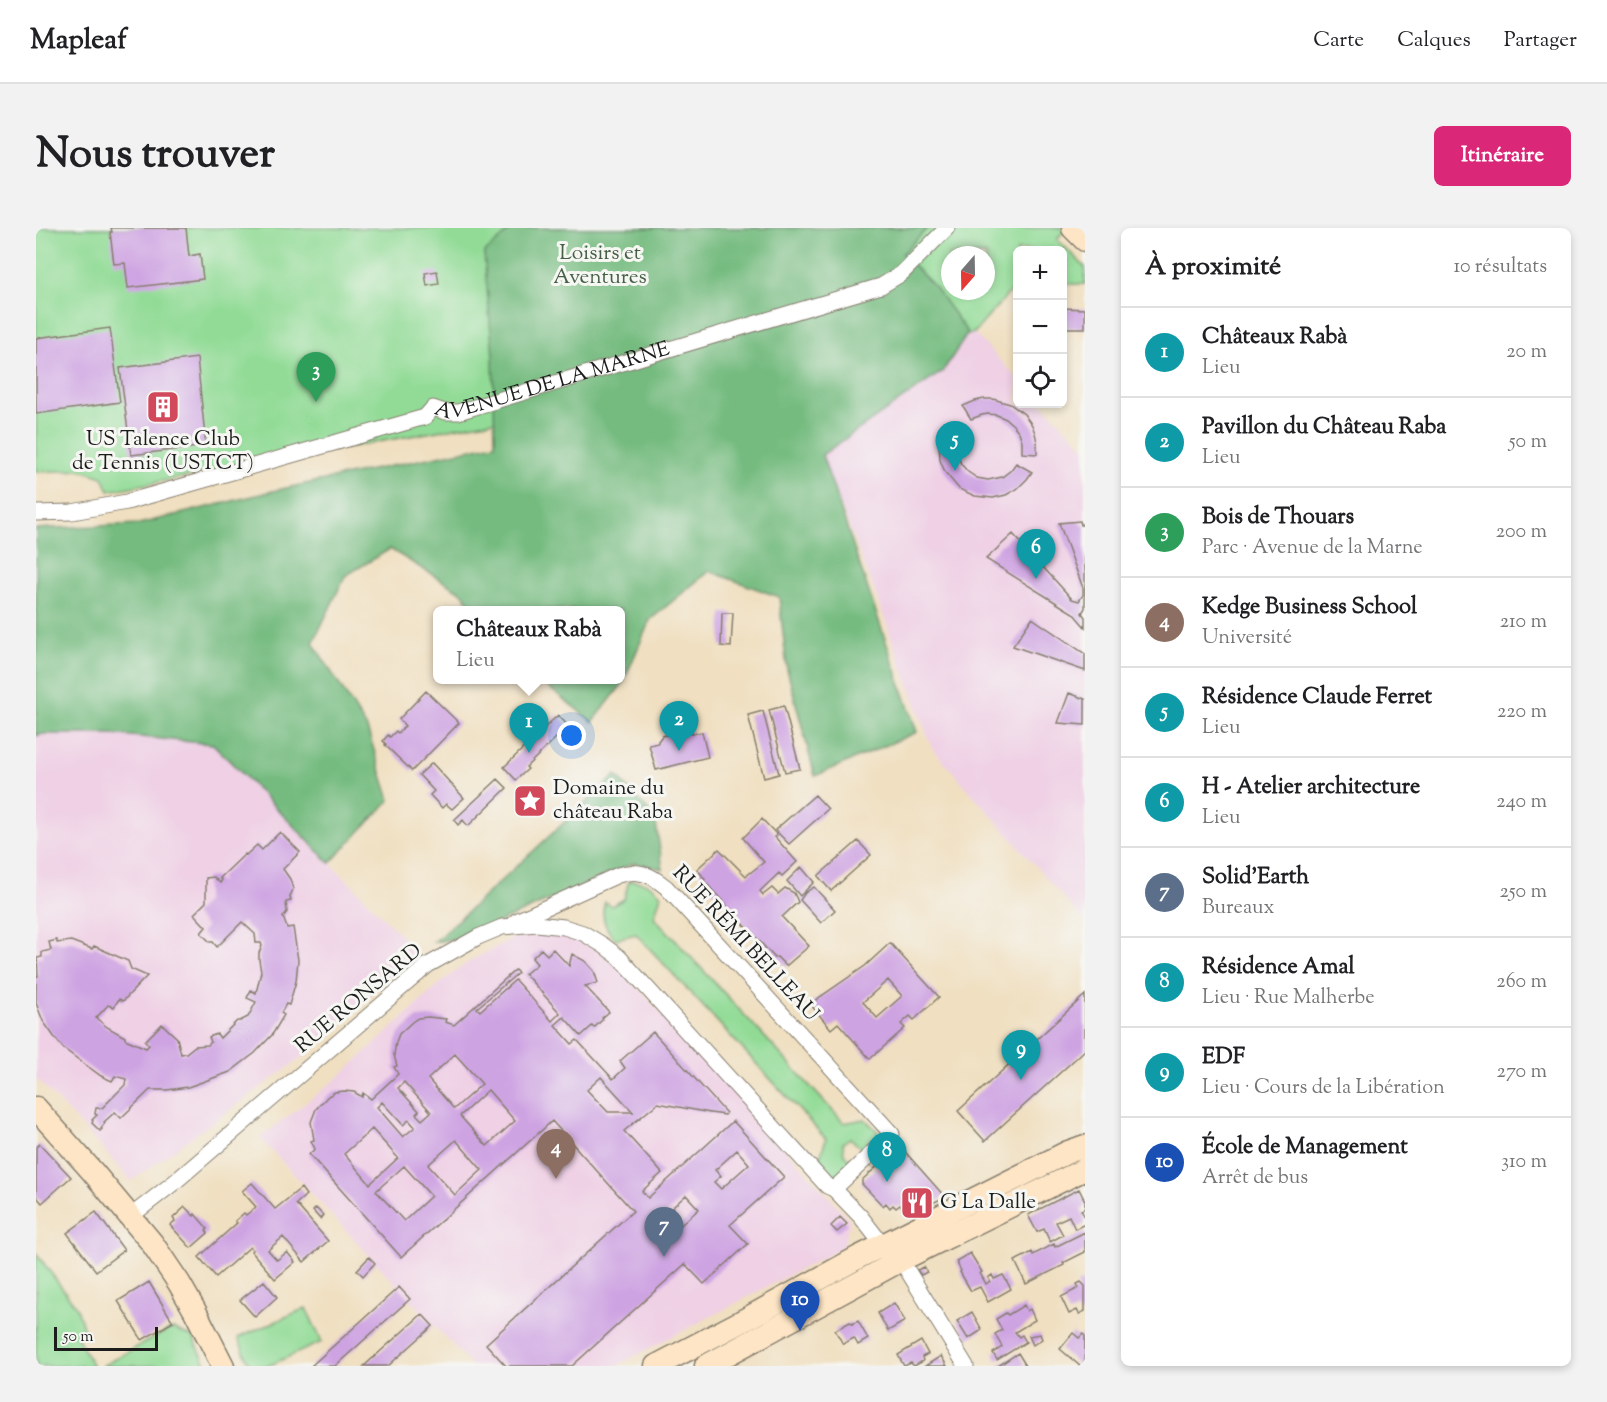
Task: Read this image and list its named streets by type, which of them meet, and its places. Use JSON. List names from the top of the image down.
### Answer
{
  "streets": {
    "street": ["AVENUE DE LA MARNE", "RUE RÉMI BELLEAU", "RUE RONSARD"]
  },
  "crossings": [
    ["RUE RÉMI BELLEAU", "RUE RONSARD"]
  ],
  "parks": ["Loisirs et Aventures"],
  "places": {
    "building": ["US Talence Club de Tennis (USTCT)"],
    "place": ["Domaine du château Raba"],
    "restaurant": ["G La Dalle"]
  },
  "scale_bar": "50 m",
  "north": "bottom",
  "page": {
    "header": "Mapleaf",
    "nav": ["Carte", "Calques", "Partager"],
    "title": "Nous trouver",
    "buttons": "Itinéraire",
    "heading": ["À proximité", "10 résultats"],
    "map_buttons": ["+", "−"],
    "list": [
      {
        "mark": "1",
        "name": "Châteaux Rabà",
        "note": "Lieu",
        "value": "20 m"
      },
      {
        "mark": "2",
        "name": "Pavillon du Château Raba",
        "note": "Lieu",
        "value": "50 m"
      },
      {
        "mark": "3",
        "name": "Bois de Thouars",
        "note": "Parc · Avenue de la Marne",
        "value": "200 m"
      },
      {
        "mark": "4",
        "name": "Kedge Business School",
        "note": "Université",
        "value": "210 m"
      },
      {
        "mark": "5",
        "name": "Résidence Claude Ferret",
        "note": "Lieu",
        "value": "220 m"
      },
      {
        "mark": "6",
        "name": "H - Atelier architecture",
        "note": "Lieu",
        "value": "240 m"
      },
      {
        "mark": "7",
        "name": "Solid'Earth",
        "note": "Bureaux",
        "value": "250 m"
      },
      {
        "mark": "8",
        "name": "Résidence Amal",
        "note": "Lieu · Rue Malherbe",
        "value": "260 m"
      },
      {
        "mark": "9",
        "name": "EDF",
        "note": "Lieu · Cours de la Libération",
        "value": "270 m"
      },
      {
        "mark": "10",
        "name": "École de Management",
        "note": "Arrêt de bus",
        "value": "310 m"
      }
    ],
    "pins": [
      "3",
      "5",
      "6",
      "2",
      "1",
      "9",
      "4",
      "8",
      "7",
      "10"
    ],
    "popup": ["Châteaux Rabà", "Lieu"],
    "scale": "50 m"
  }
}
